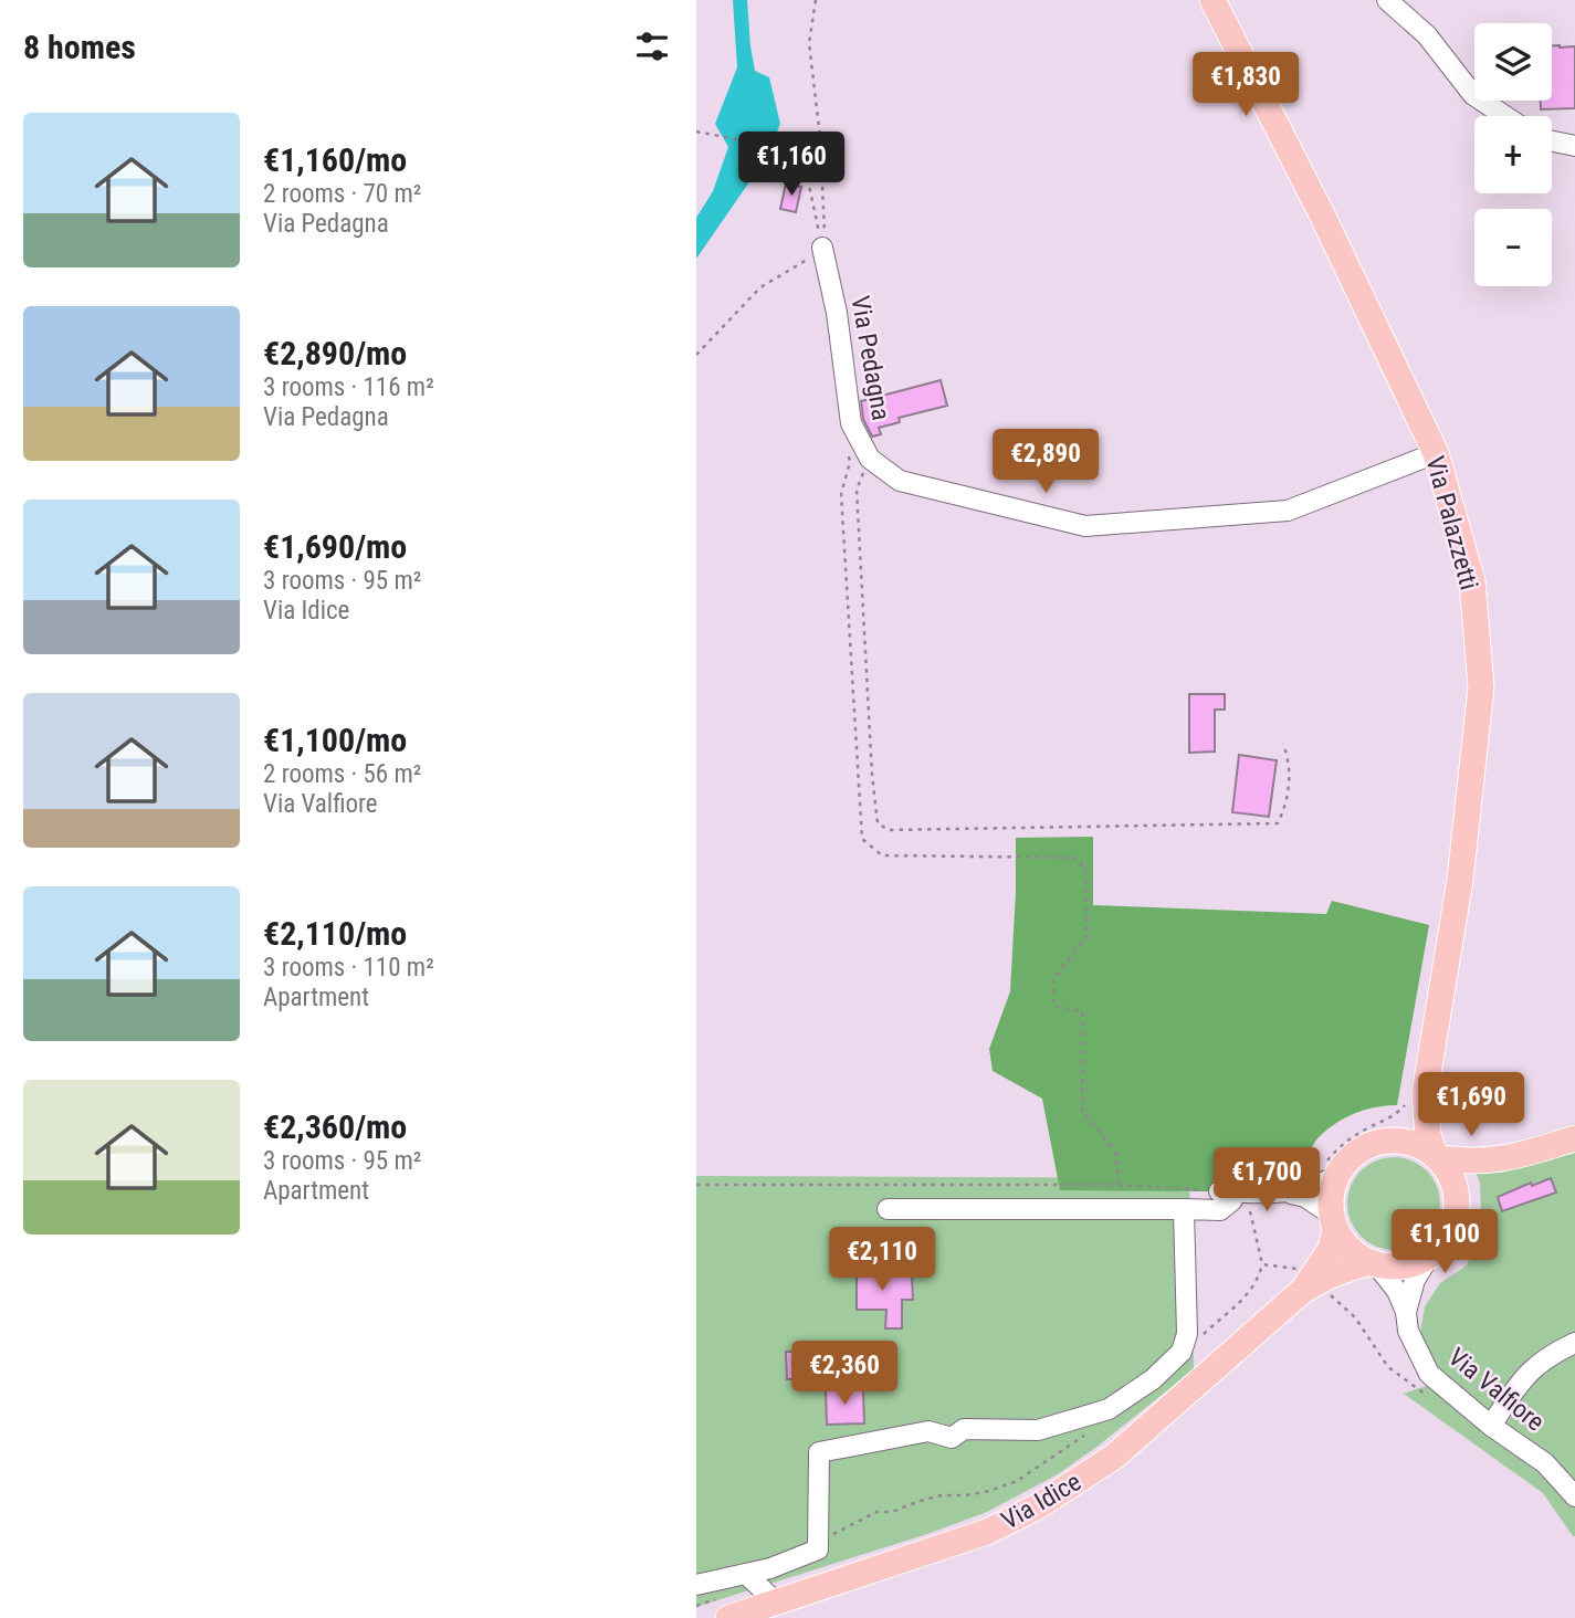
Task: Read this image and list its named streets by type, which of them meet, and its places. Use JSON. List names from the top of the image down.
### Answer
{
  "streets": {
    "main road": ["Via Palazzetti", "Via Idice"],
    "street": ["Via Pedagna", "Via Valfiore"]
  },
  "crossings": [
    ["Via Pedagna", "Via Palazzetti"],
    ["Via Palazzetti", "Via Valfiore"],
    ["Via Palazzetti", "Via Idice"],
    ["Via Valfiore", "Via Idice"]
  ],
  "page": {
    "heading": "8 homes",
    "map_buttons": ["+", "−"],
    "price": [
      "€1,830",
      "€1,160",
      "€2,890",
      "€1,690",
      "€1,700",
      "€1,100",
      "€2,110",
      "€2,360"
    ],
    "list": [
      {
        "name": "€1,160/mo",
        "note": "2 rooms · 70 m² · Via Pedagna"
      },
      {
        "name": "€2,890/mo",
        "note": "3 rooms · 116 m² · Via Pedagna"
      },
      {
        "name": "€1,690/mo",
        "note": "3 rooms · 95 m² · Via Idice"
      },
      {
        "name": "€1,100/mo",
        "note": "2 rooms · 56 m² · Via Valfiore"
      },
      {
        "name": "€2,110/mo",
        "note": "3 rooms · 110 m² · Apartment"
      },
      {
        "name": "€2,360/mo",
        "note": "3 rooms · 95 m² · Apartment"
      }
    ]
  }
}
